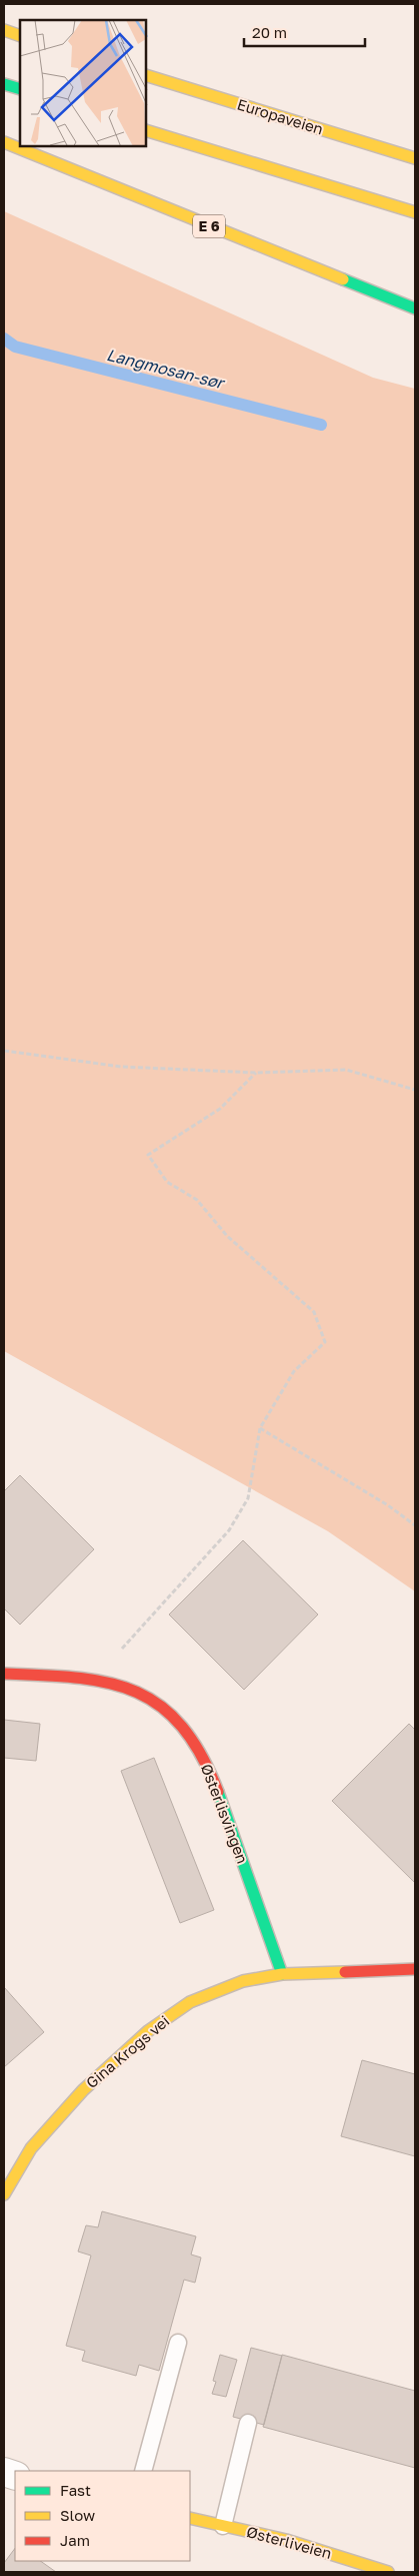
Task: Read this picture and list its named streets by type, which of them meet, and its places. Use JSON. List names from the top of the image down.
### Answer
{
  "streets": {
    "main road": [
      "Europaveien",
      "E 6",
      "Østerlisvingen",
      "Gina Krogs vei",
      "Østerliveien"
    ]
  },
  "crossings": [
    ["Østerlisvingen", "Gina Krogs vei"]
  ],
  "water": ["Langmosan-sør"],
  "legend": ["Fast", "Slow", "Jam"],
  "scale_bar": "20 m"
}
